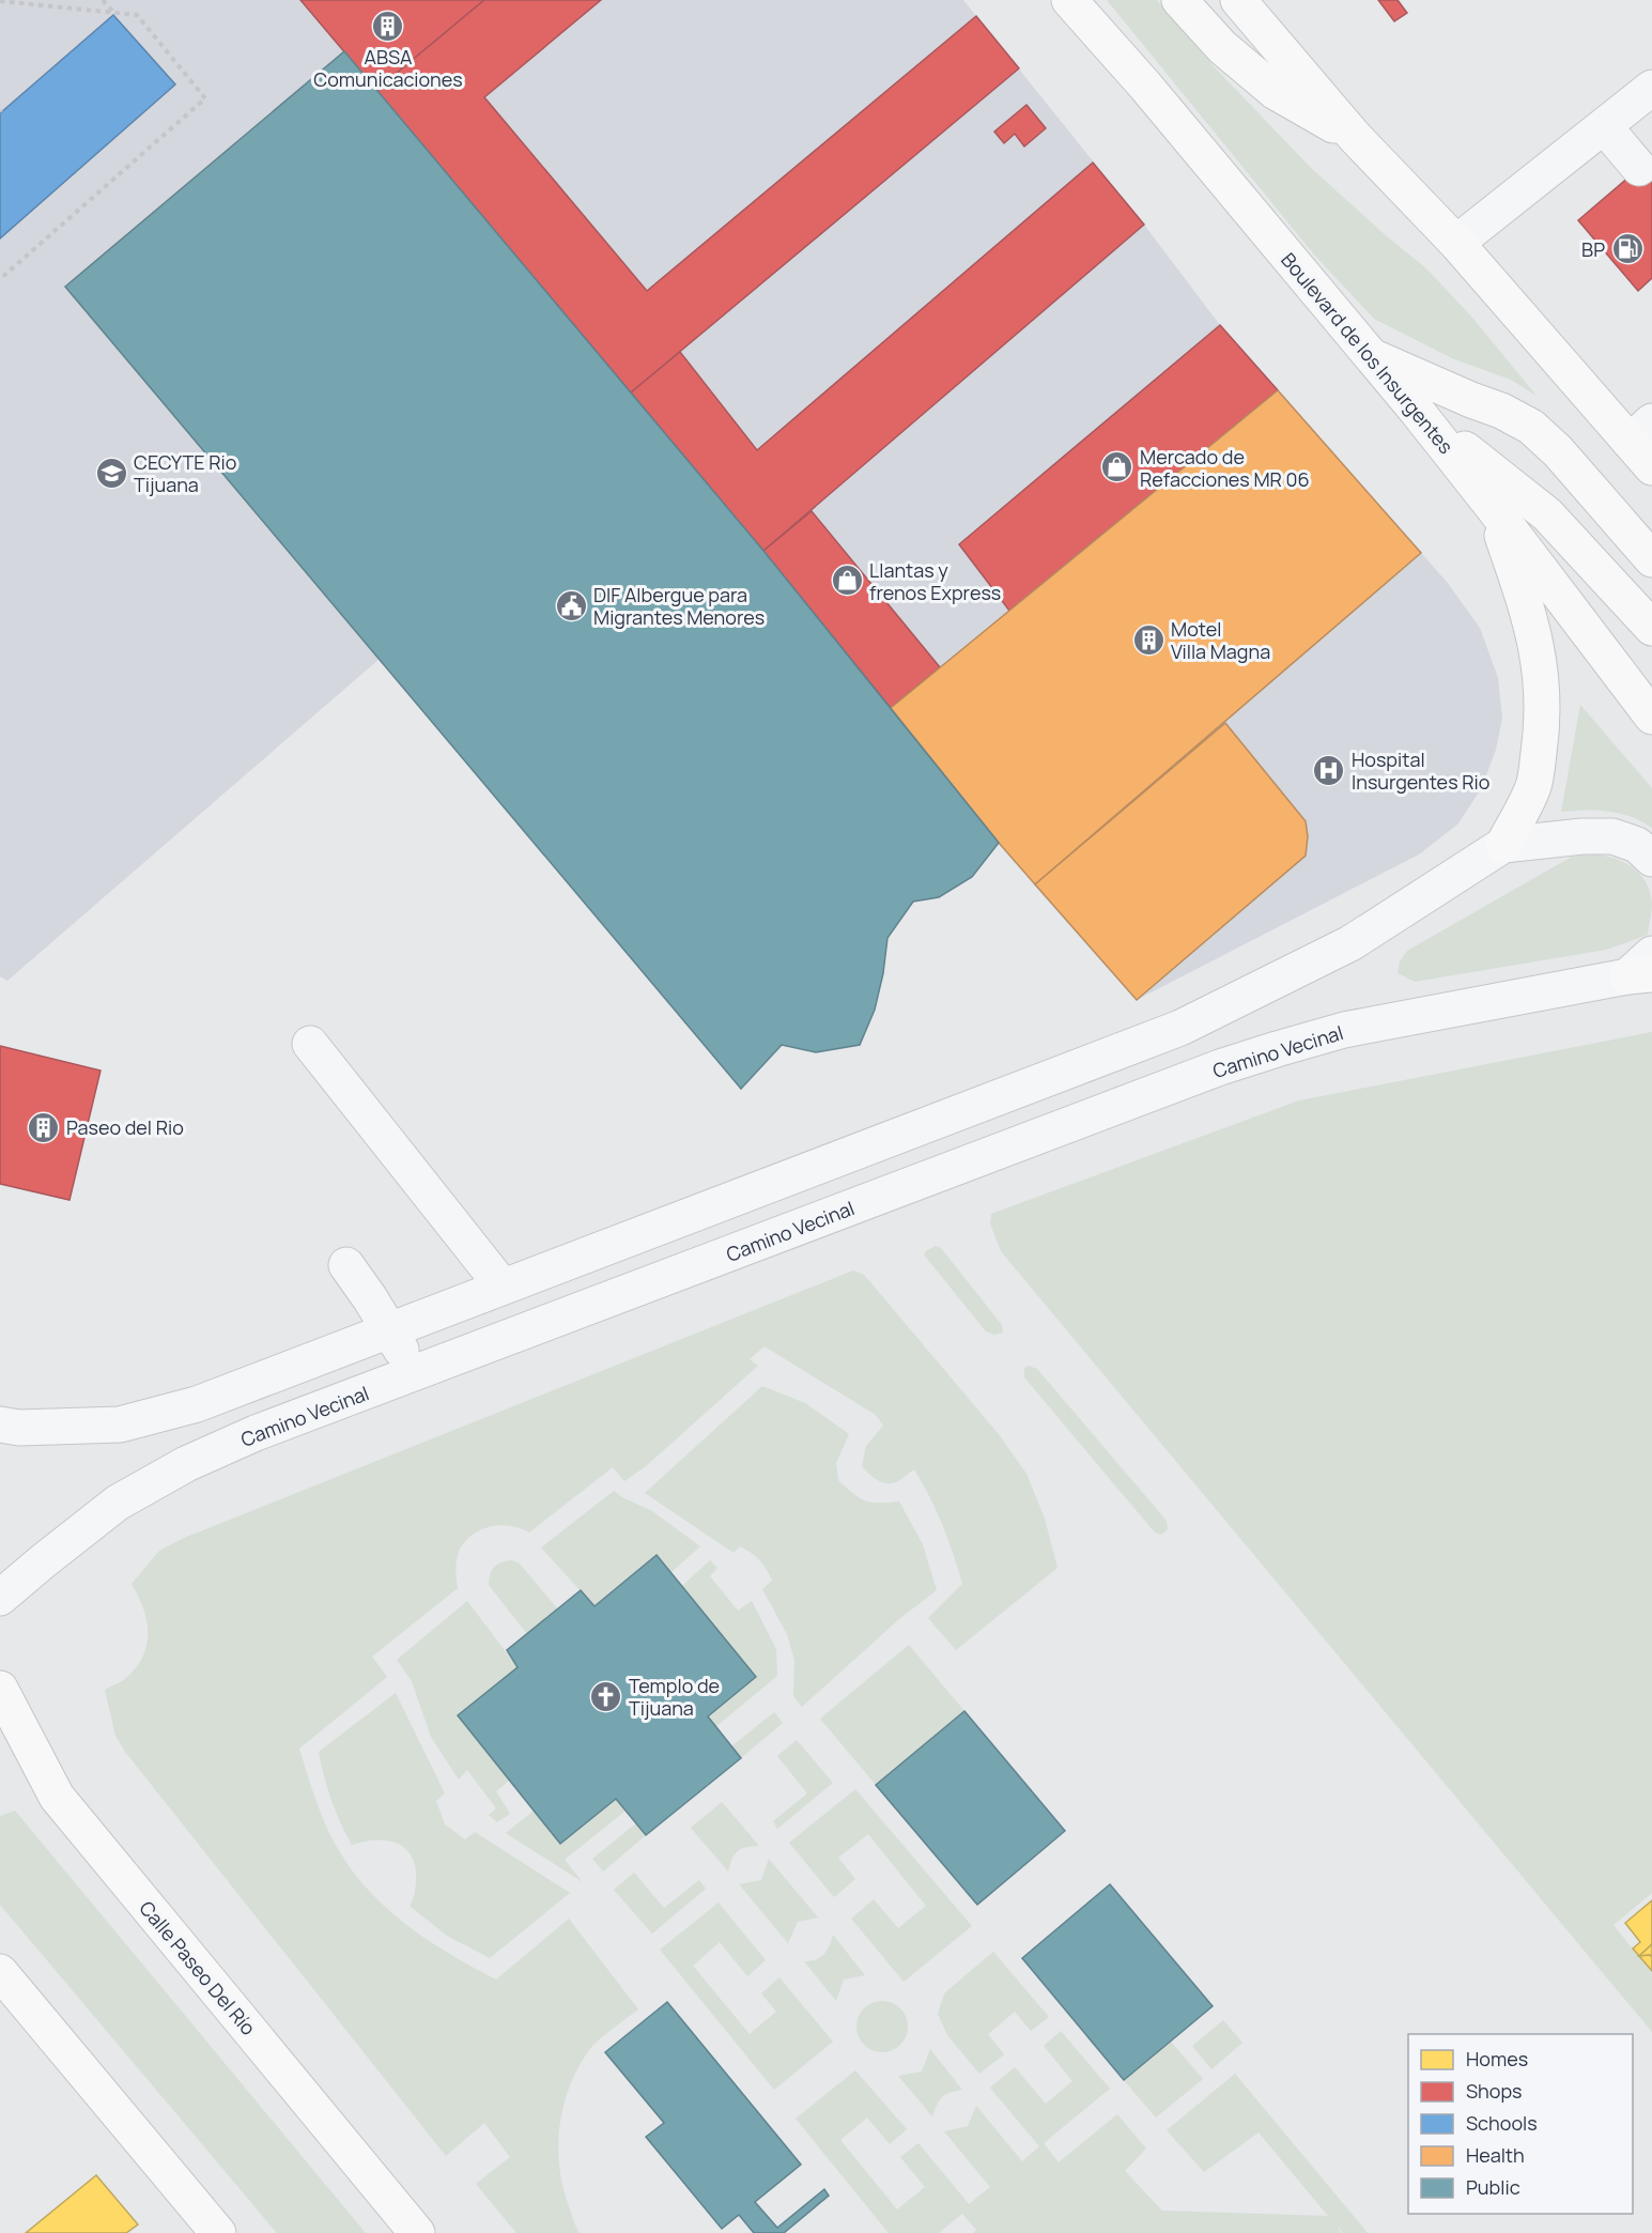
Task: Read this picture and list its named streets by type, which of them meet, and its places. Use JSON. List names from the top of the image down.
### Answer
{
  "streets": {
    "main road": ["Boulevard de los Insurgentes", "Calle Paseo Del Río"],
    "street": ["Camino Vecinal"]
  },
  "places": {
    "building": ["ABSA Comunicaciones", "Motel Villa Magna", "Paseo del Rio"],
    "fuel station": ["BP"],
    "shop": ["Mercado de Refacciones MR 06", "Llantas y frenos Express"],
    "school or university": ["CECYTE Rio Tijuana"],
    "public building": ["DIF Albergue para Migrantes Menores"],
    "hospital": ["Hospital Insurgentes Rio"],
    "church": ["Templo de Tijuana"]
  },
  "legend": [
    "Homes",
    "Shops",
    "Schools",
    "Health",
    "Public"
  ]
}
